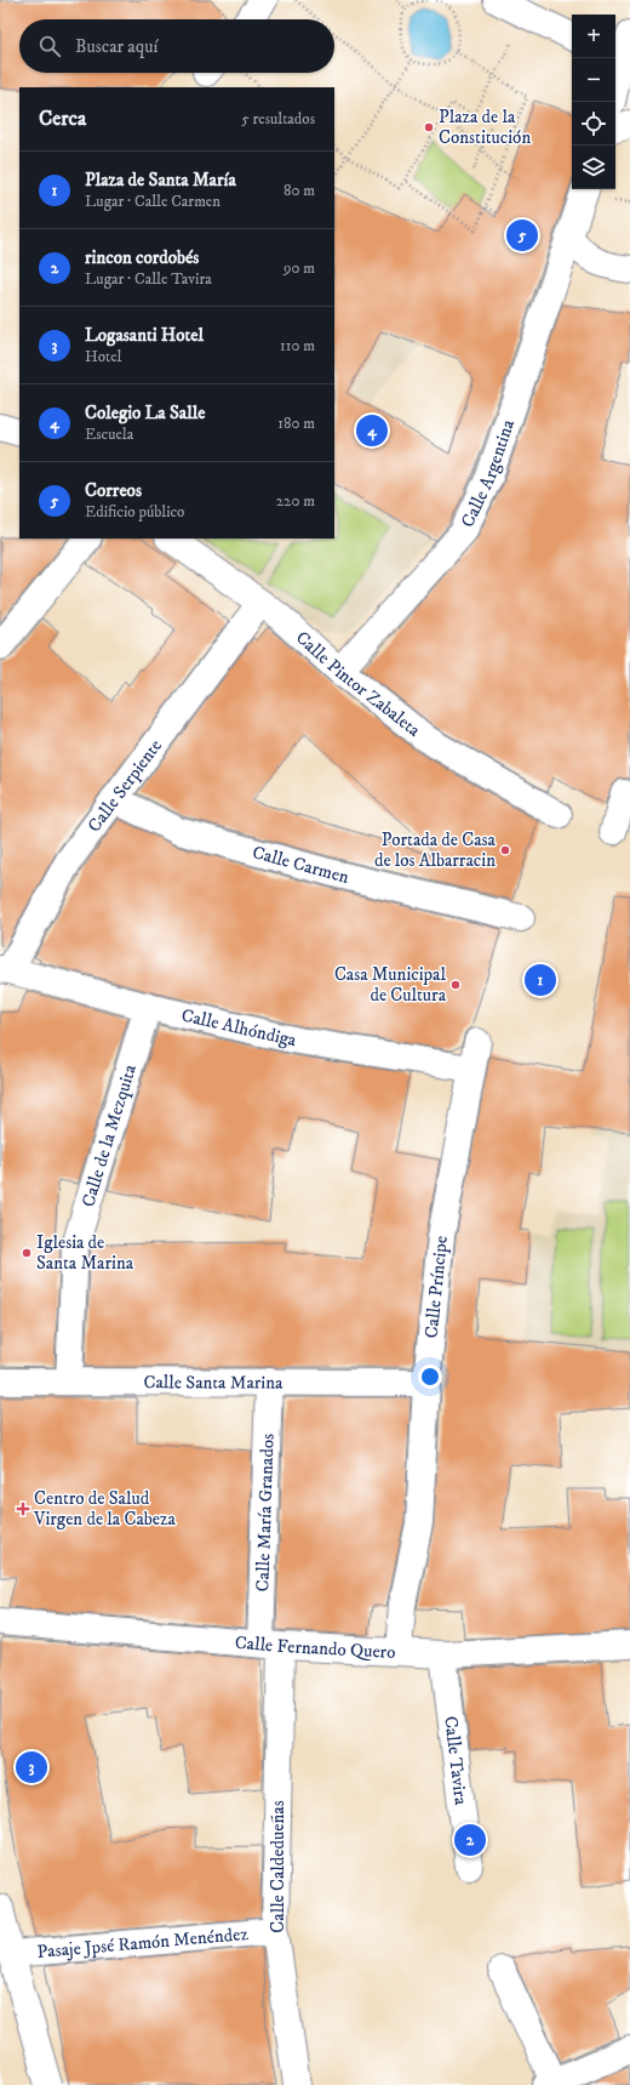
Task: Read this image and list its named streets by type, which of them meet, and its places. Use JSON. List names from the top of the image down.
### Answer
{
  "streets": {
    "street": [
      "Calle Argentina",
      "Calle Pintor Zabaleta",
      "Calle Serpiente",
      "Calle Carmen",
      "Calle Alhóndiga",
      "Calle de la Mezquita",
      "Calle Príncipe",
      "Calle Santa Marina",
      "Calle María Granados",
      "Calle Fernando Quero",
      "Calle Tavira",
      "Calle Caldedueñas",
      "Pasaje Jpsé Ramón Menéndez"
    ]
  },
  "crossings": [
    ["Calle Argentina", "Calle Pintor Zabaleta"],
    ["Calle Pintor Zabaleta", "Calle Serpiente"],
    ["Calle Serpiente", "Calle Carmen"],
    ["Calle Serpiente", "Calle Alhóndiga"],
    ["Calle Alhóndiga", "Calle de la Mezquita"],
    ["Calle Alhóndiga", "Calle Príncipe"],
    ["Calle de la Mezquita", "Calle Santa Marina"],
    ["Calle Príncipe", "Calle Santa Marina"],
    ["Calle Príncipe", "Calle Fernando Quero"],
    ["Calle Santa Marina", "Calle María Granados"],
    ["Calle María Granados", "Calle Fernando Quero"],
    ["Calle María Granados", "Calle Caldedueñas"],
    ["Calle Fernando Quero", "Calle Tavira"],
    ["Calle Fernando Quero", "Calle Caldedueñas"],
    ["Calle Caldedueñas", "Pasaje Jpsé Ramón Menéndez"]
  ],
  "places": {
    "other": [
      "Plaza de la Constitución",
      "Portada de Casa de los Albarracin",
      "Casa Municipal de Cultura",
      "Iglesia de Santa Marina"
    ],
    "health": ["Centro de Salud Virgen de la Cabeza"]
  },
  "page": {
    "map_buttons": ["+", "−"],
    "search": "Buscar aquí",
    "heading": ["Cerca", "5 resultados"],
    "list": [
      {
        "mark": "1",
        "name": "Plaza de Santa María",
        "note": "Lugar · Calle Carmen",
        "value": "80 m"
      },
      {
        "mark": "2",
        "name": "rincon cordobés",
        "note": "Lugar · Calle Tavira",
        "value": "90 m"
      },
      {
        "mark": "3",
        "name": "Logasanti Hotel",
        "note": "Hotel",
        "value": "110 m"
      },
      {
        "mark": "4",
        "name": "Colegio La Salle",
        "note": "Escuela",
        "value": "180 m"
      },
      {
        "mark": "5",
        "name": "Correos",
        "note": "Edificio público",
        "value": "220 m"
      }
    ],
    "pins": [
      "5",
      "4",
      "1",
      "3",
      "2"
    ]
  }
}
